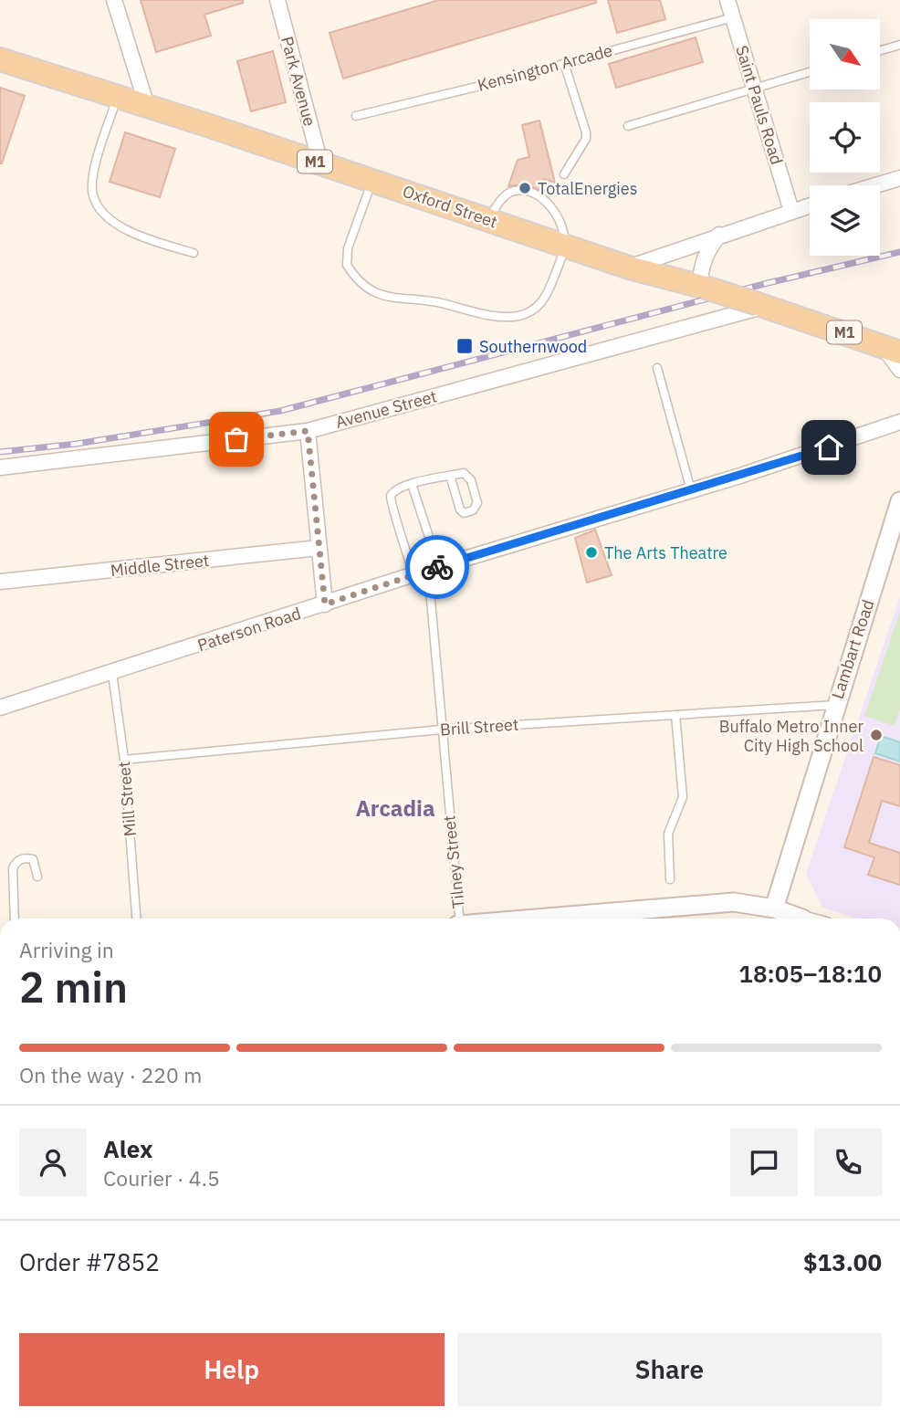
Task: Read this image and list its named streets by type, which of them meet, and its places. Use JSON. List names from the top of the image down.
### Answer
{
  "streets": {
    "main road": ["M1", "Oxford Street"],
    "street": [
      "Park Avenue",
      "Saint Pauls Road",
      "Avenue Street",
      "Middle Street",
      "Paterson Road",
      "Lambart Road"
    ],
    "lane": [
      "Kensington Arcade",
      "Brill Street",
      "Mill Street",
      "Tilney Street"
    ]
  },
  "crossings": [
    ["Kensington Arcade", "Saint Pauls Road"],
    ["Park Avenue", "Oxford Street"],
    ["Oxford Street", "Avenue Street"],
    ["Paterson Road", "Mill Street"],
    ["Paterson Road", "Tilney Street"],
    ["Lambart Road", "Brill Street"],
    ["Brill Street", "Mill Street"],
    ["Brill Street", "Tilney Street"]
  ],
  "districts": ["Arcadia"],
  "places": {
    "other": ["TotalEnergies", "The Arts Theatre", "Buffalo Metro Inner City High School"],
    "transit": ["Southernwood"]
  },
  "north": "bottom right",
  "page": {
    "heading": ["2 min", "Arriving in", "18:05–18:10"],
    "panel": [
      "Alex",
      "Courier · 4.5",
      "Order #7852",
      "$13.00"
    ],
    "bar": "On the way · 220 m",
    "buttons": ["Help", "Share"]
  }
}
